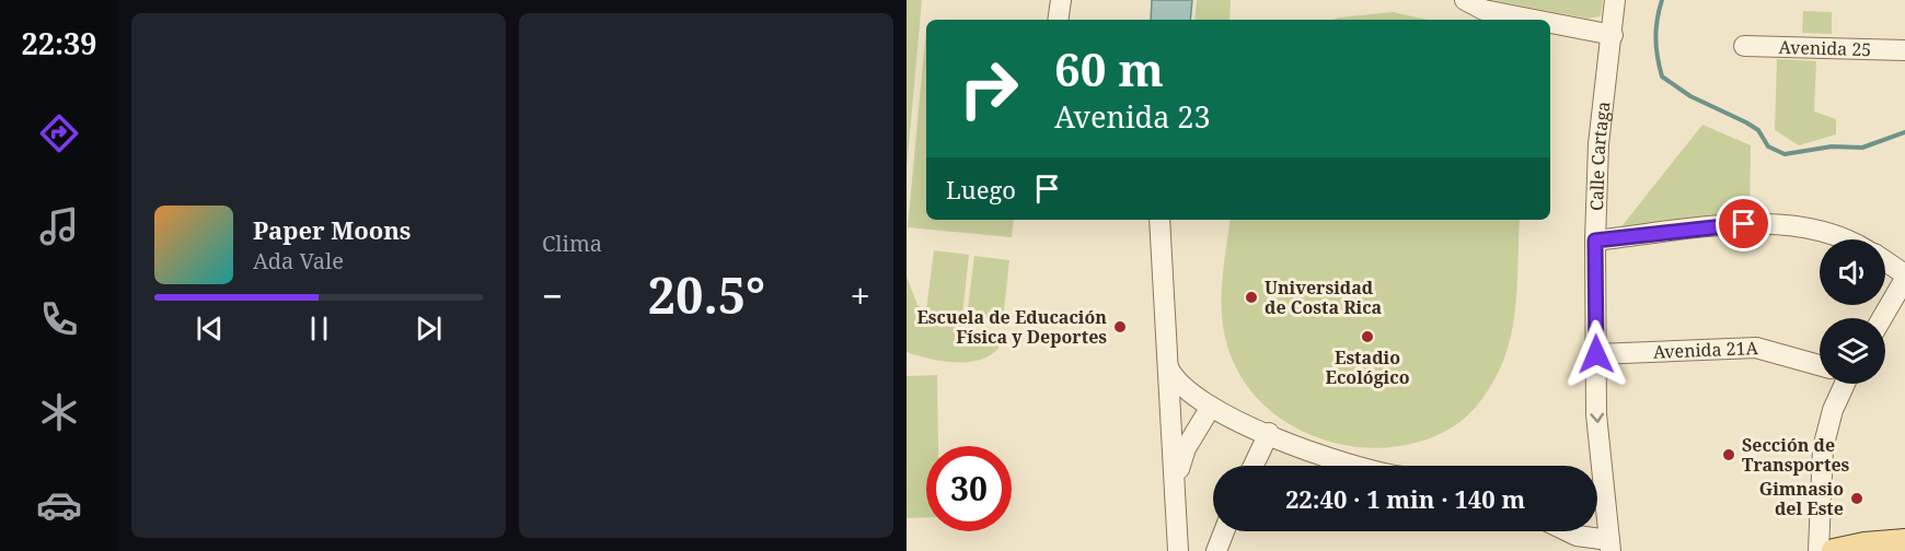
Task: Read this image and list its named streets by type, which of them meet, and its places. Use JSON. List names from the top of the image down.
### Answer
{
  "streets": {
    "street": ["Avenida 25", "Calle Cartaga", "Avenida 21A"]
  },
  "crossings": [
    ["Calle Cartaga", "Avenida 21A"]
  ],
  "one_way": ["Calle Cartaga"],
  "places": [
    "Universidad de Costa Rica",
    "Escuela de Educación Física y Deportes",
    "Estadio Ecológico",
    "Sección de Transportes",
    "Gimnasio del Este"
  ],
  "page": {
    "tabs": "22:39",
    "tile": "Clima",
    "turn": ["60 m", "Avenida 23"],
    "then": "Luego",
    "song": ["Paper Moons", "Ada Vale"],
    "heat": ["−", "20.5°", "+"],
    "limit": "30",
    "trip": "22:40 · 1 min · 140 m"
  }
}
